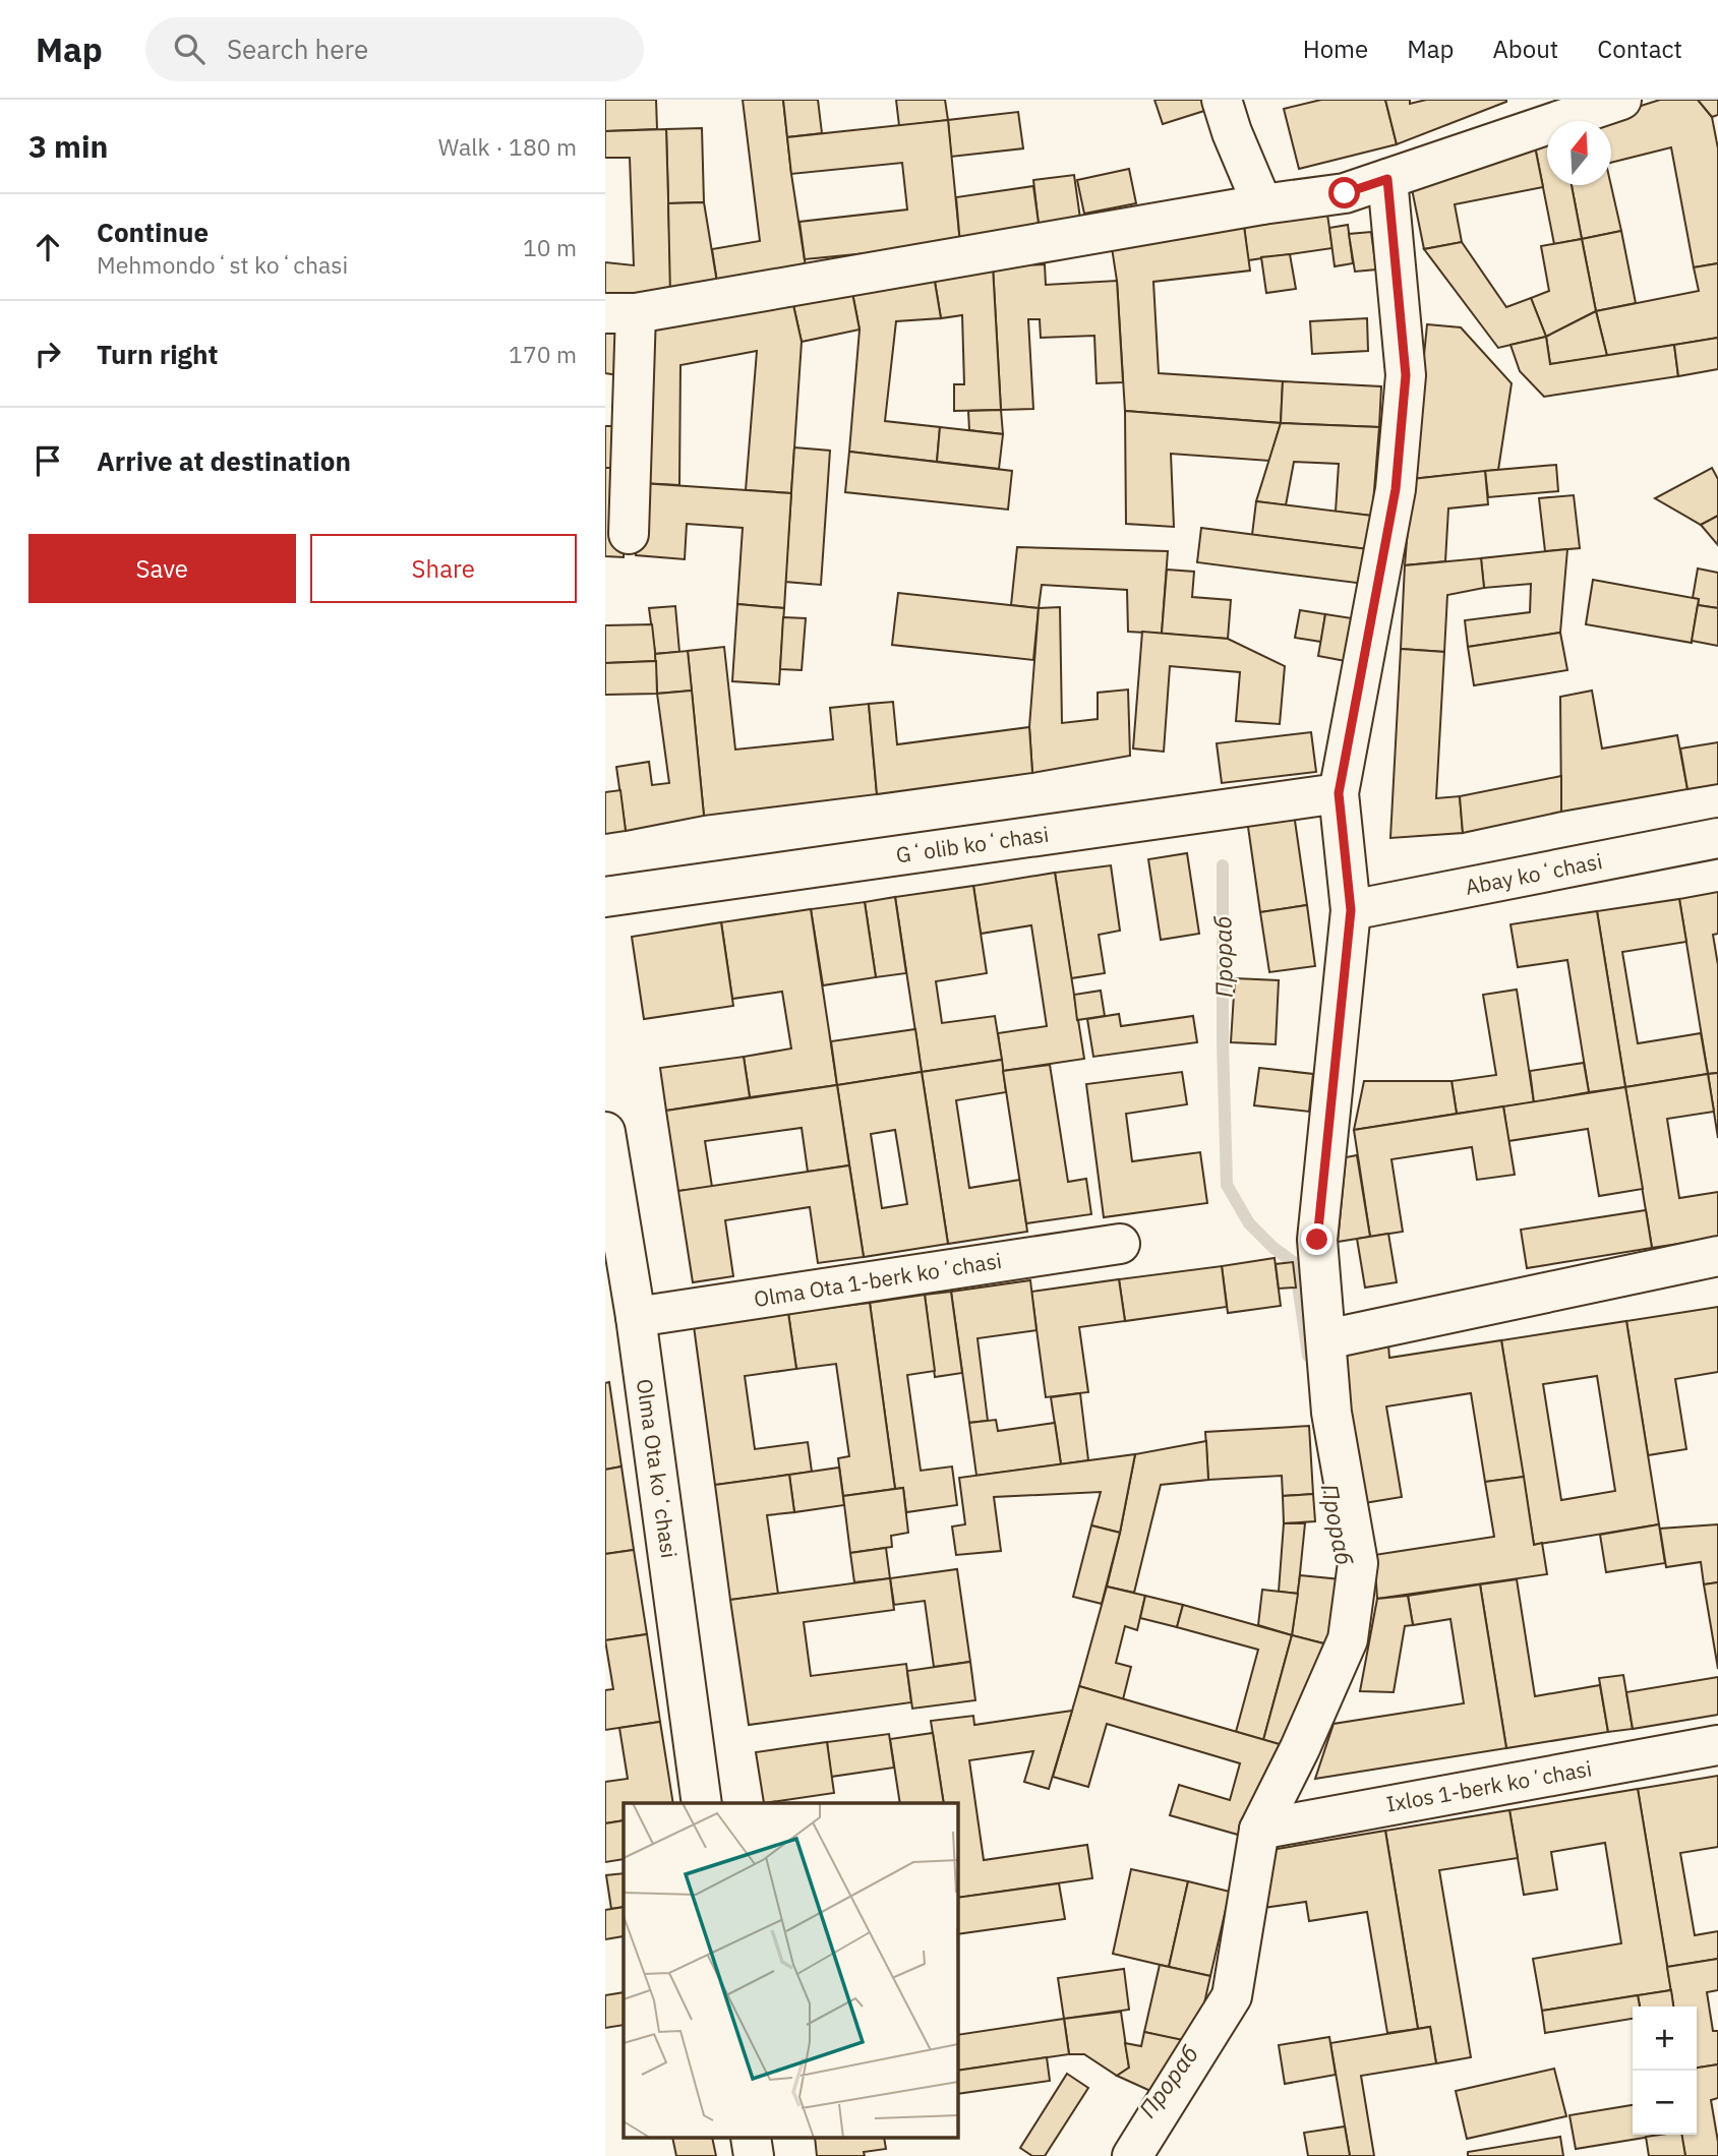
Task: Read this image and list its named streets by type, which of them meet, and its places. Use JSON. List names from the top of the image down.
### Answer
{
  "streets": {
    "street": [
      "Gʻolib koʻchasi",
      "Abay koʻchasi",
      "Olma Ota 1-berk koʼchasi",
      "Olma Ota koʻchasi",
      "Ixlos 1-berk koʼchasi"
    ]
  },
  "crossings": [
    ["Olma Ota 1-berk koʼchasi", "Olma Ota koʻchasi"]
  ],
  "water": ["Прораб"],
  "north": "top",
  "page": {
    "header": "Map",
    "search": "Search here",
    "nav": [
      "Home",
      "Map",
      "About",
      "Contact"
    ],
    "heading": ["3 min", "Walk · 180 m"],
    "list": [
      ["Continue", "Mehmondoʻst koʻchasi", "10 m"],
      ["Turn right", "170 m"],
      "Arrive at destination"
    ],
    "buttons": ["Save", "Share"],
    "map_buttons": ["+", "−"]
  }
}
